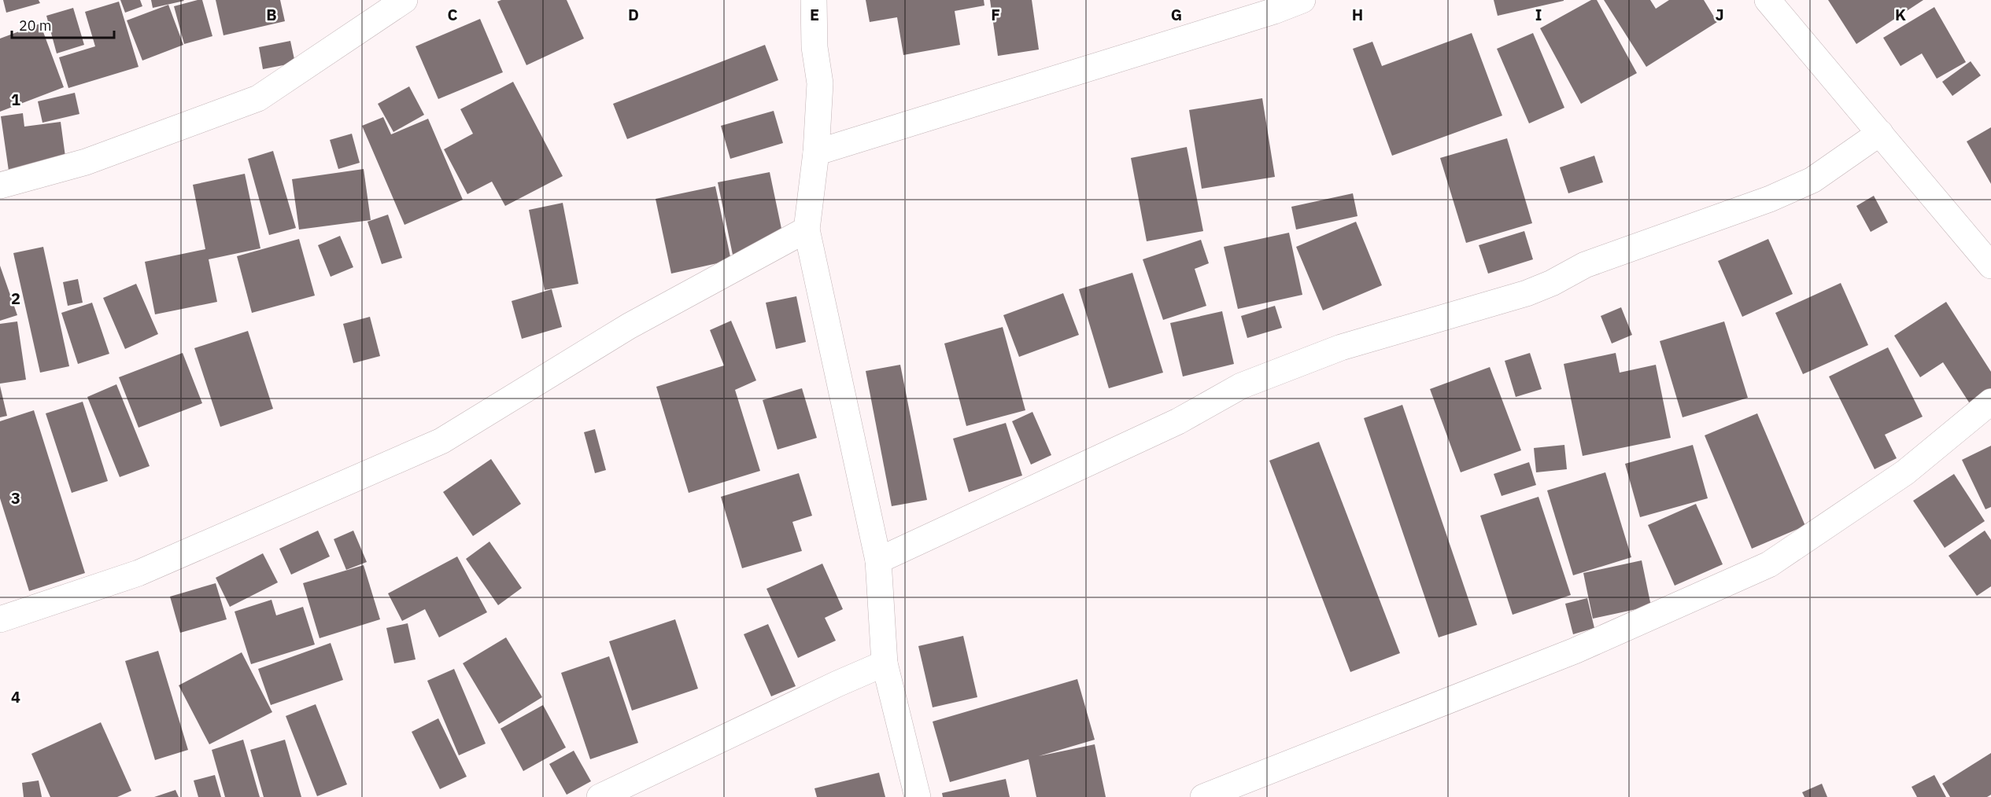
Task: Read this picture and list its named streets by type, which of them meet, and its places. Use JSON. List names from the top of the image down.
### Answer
{
  "scale_bar": "20 m",
  "grid": {
    "columns": [
      "B",
      "C",
      "D",
      "E",
      "F",
      "G",
      "H",
      "I",
      "J",
      "K"
    ],
    "rows": [
      "1",
      "2",
      "3",
      "4"
    ]
  }
}
